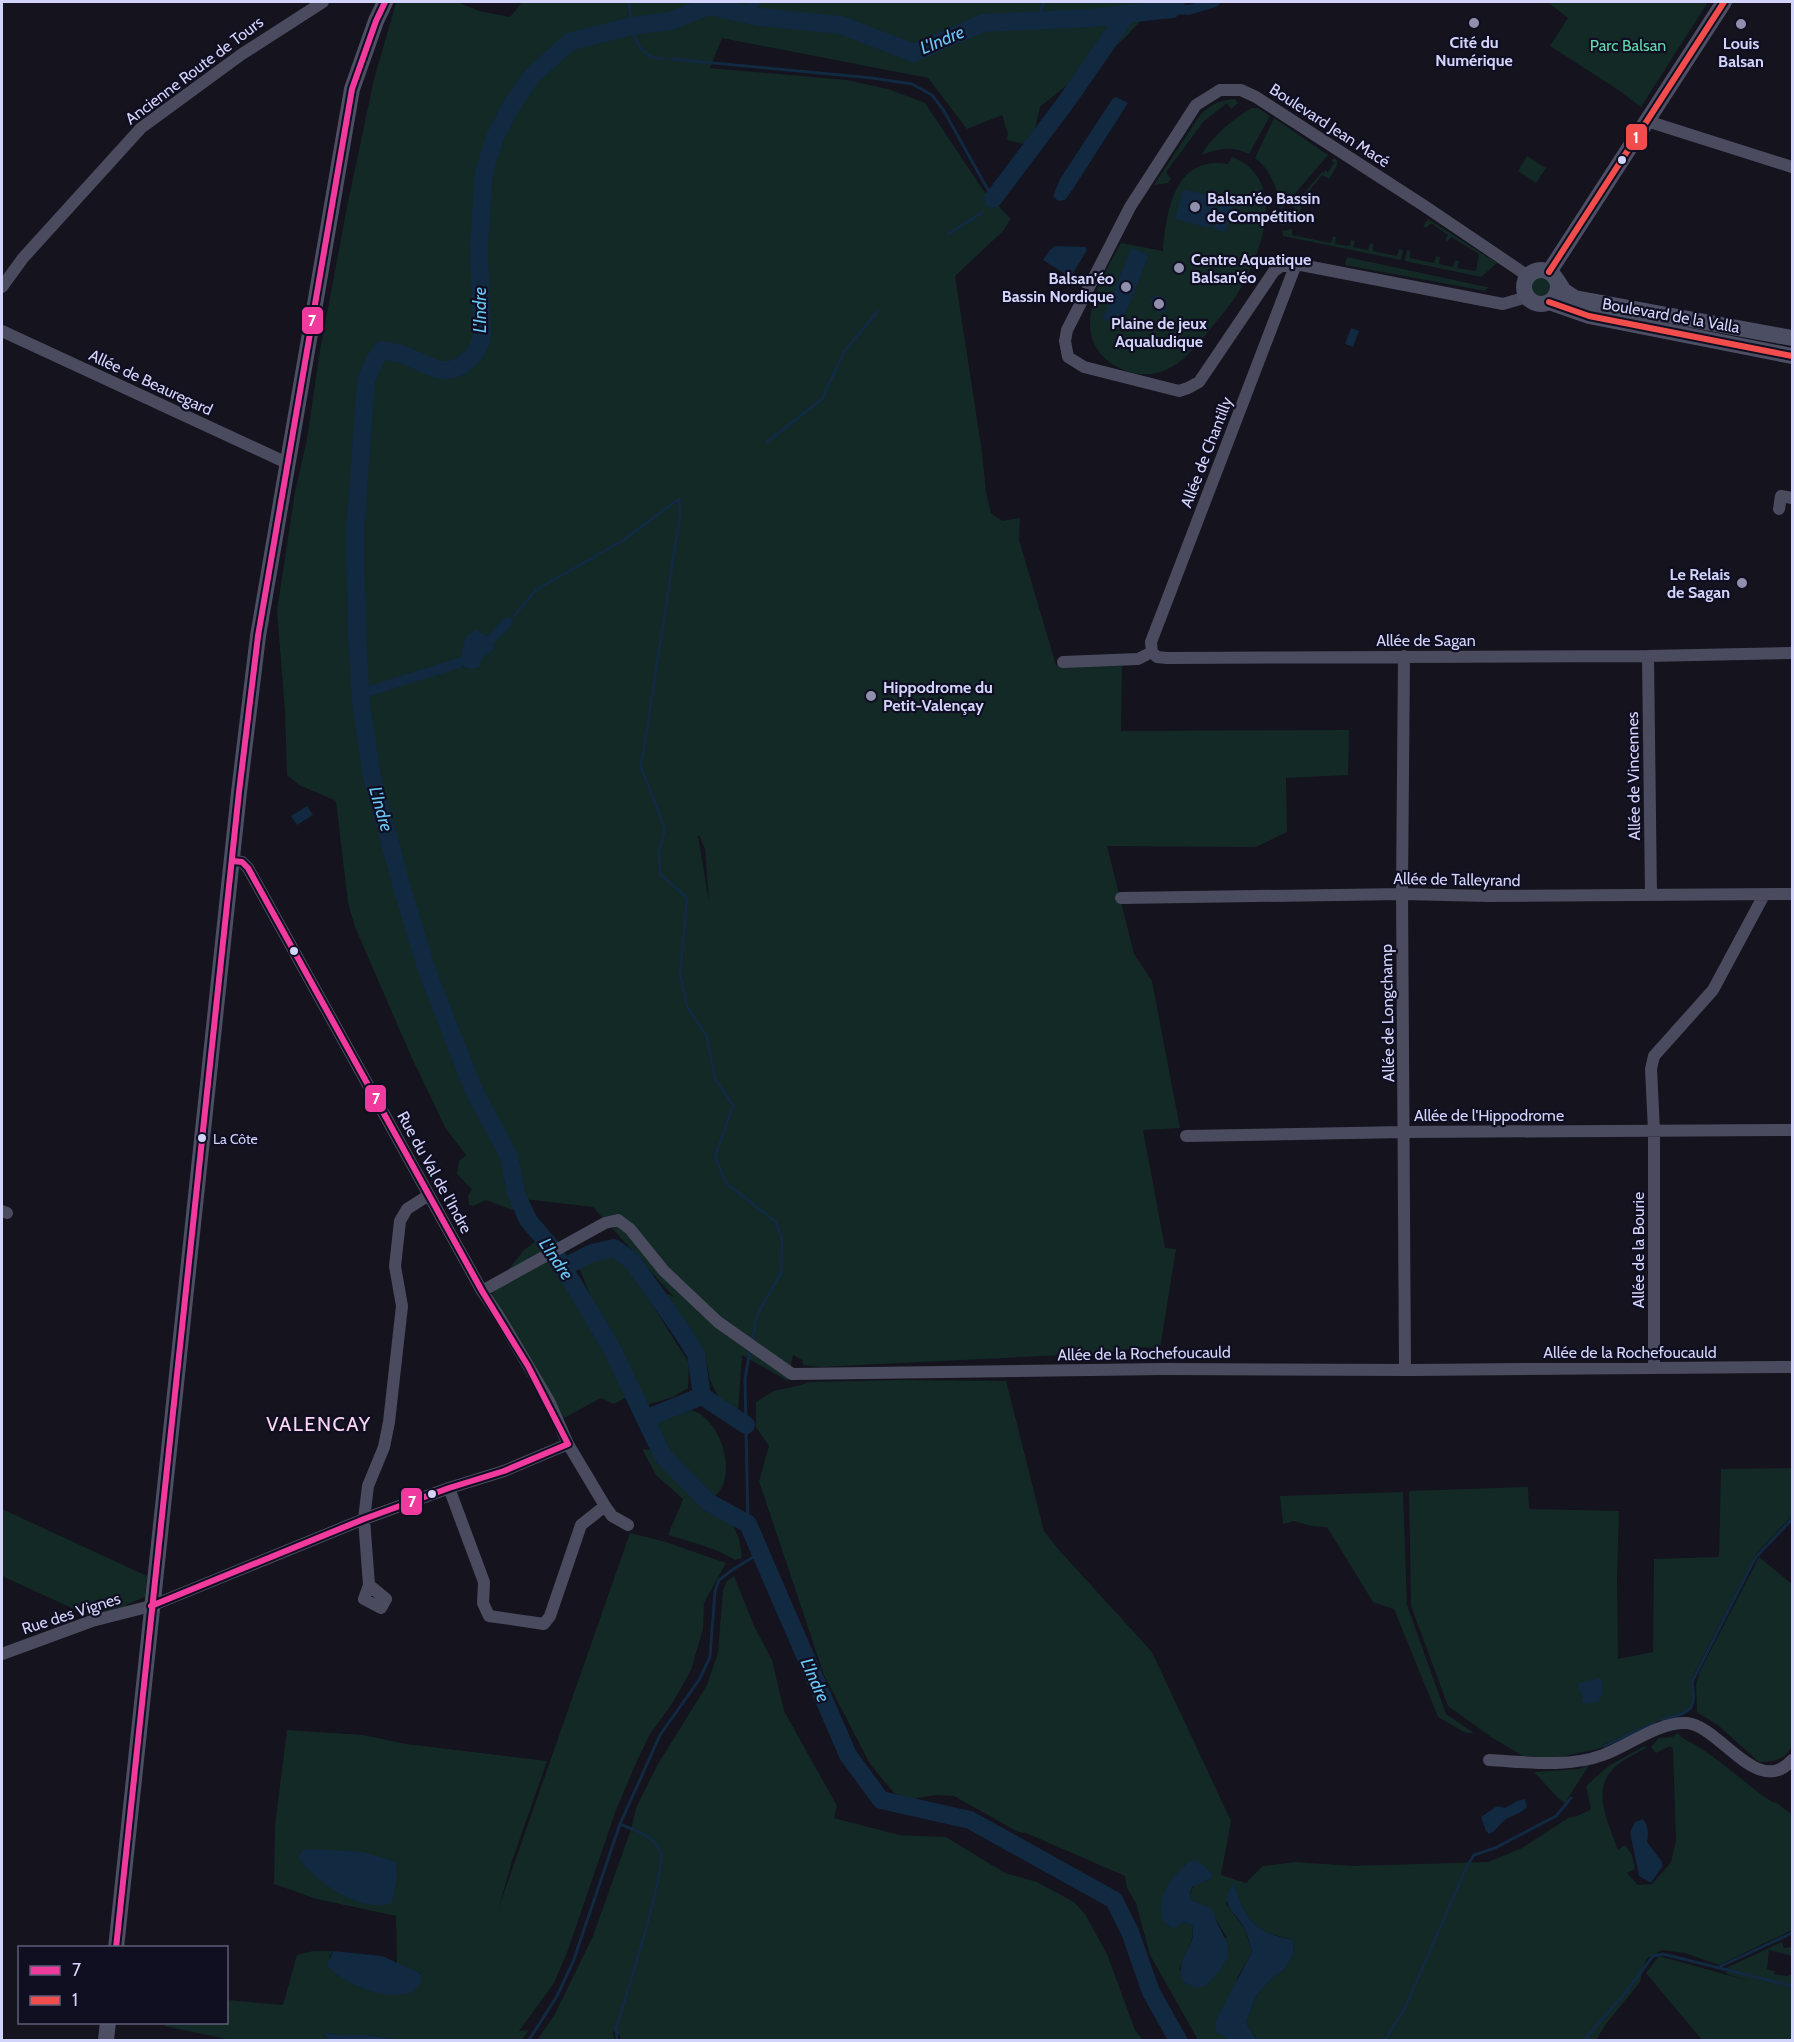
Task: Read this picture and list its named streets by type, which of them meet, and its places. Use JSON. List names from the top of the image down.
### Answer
{
  "streets": {
    "street": [
      "Ancienne Route de Tours",
      "Boulevard Jean Macé",
      "Boulevard de la Valla",
      "Allée de Beauregard",
      "Allée de Chantilly",
      "Allée de Sagan",
      "Allée de Vincennes",
      "Allée de Talleyrand",
      "Allée de Longchamp",
      "Allée de l'Hippodrome",
      "Rue du Val de l'Indre",
      "Allée de la Bourie",
      "Allée de la Rochefoucauld",
      "Rue des Vignes"
    ]
  },
  "crossings": [
    ["Boulevard Jean Macé", "Boulevard de la Valla"],
    ["Boulevard Jean Macé", "Allée de Chantilly"],
    ["Allée de Chantilly", "Allée de Sagan"],
    ["Allée de Sagan", "Allée de Vincennes"],
    ["Allée de Sagan", "Allée de Longchamp"],
    ["Allée de Vincennes", "Allée de Talleyrand"],
    ["Allée de Talleyrand", "Allée de Longchamp"],
    ["Allée de Talleyrand", "Allée de la Bourie"],
    ["Allée de Longchamp", "Allée de l'Hippodrome"],
    ["Allée de Longchamp", "Allée de la Rochefoucauld"],
    ["Allée de l'Hippodrome", "Allée de la Bourie"],
    ["Rue du Val de l'Indre", "Allée de la Rochefoucauld"],
    ["Allée de la Bourie", "Allée de la Rochefoucauld"]
  ],
  "districts": ["VALENCAY"],
  "water": ["L'Indre"],
  "parks": ["Parc Balsan"],
  "places": [
    "Cité du Numérique",
    "Louis Balsan",
    "Balsan'éo Bassin de Compétition",
    "Centre Aquatique Balsan'éo",
    "Balsan'éo Bassin Nordique",
    "Plaine de jeux Aqualudique",
    "Le Relais de Sagan",
    "Hippodrome du Petit-Valençay",
    "La Côte"
  ],
  "lines": ["transit line 7", "transit line 1"],
  "legend": ["7", "1"]
}
